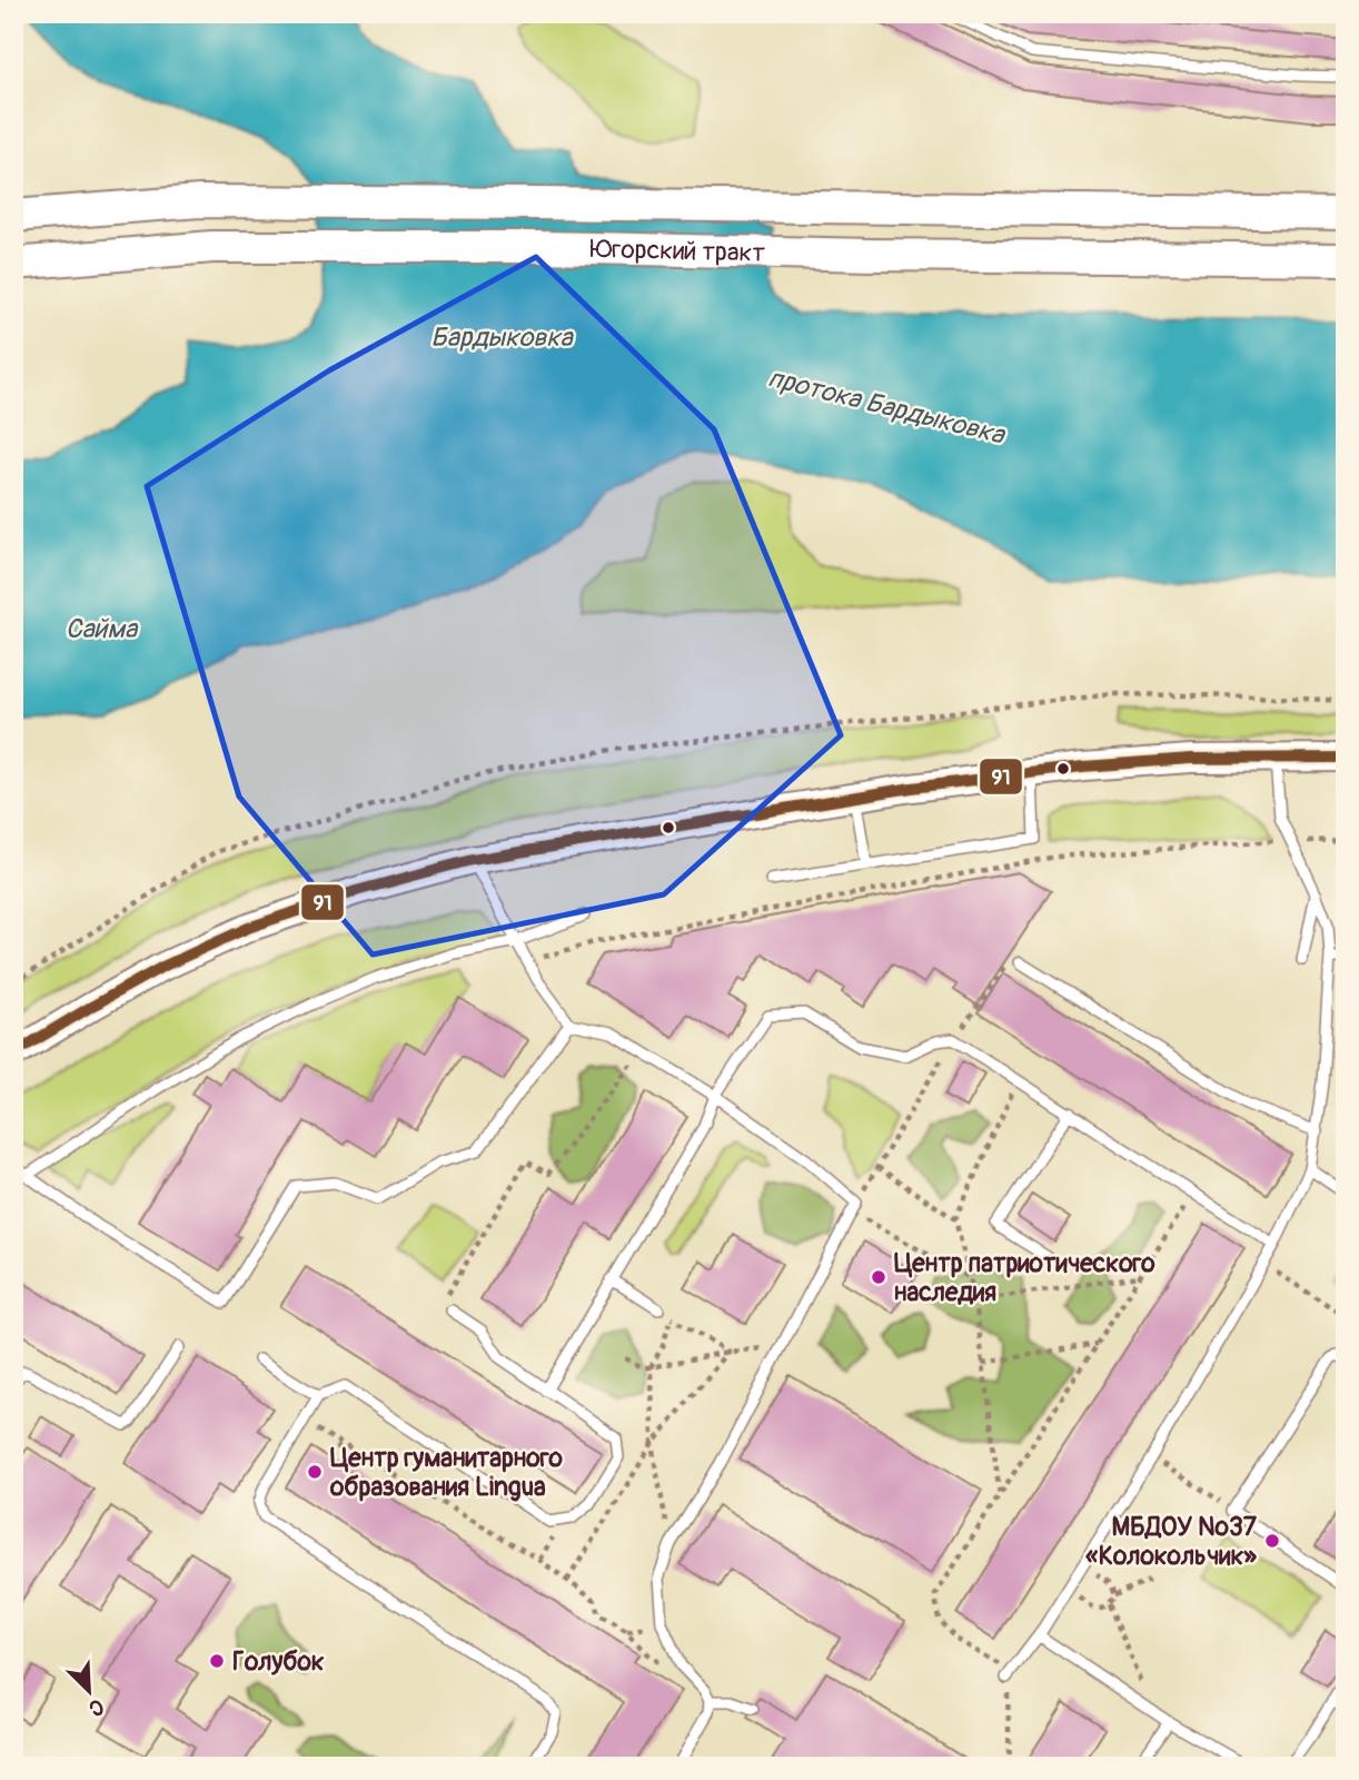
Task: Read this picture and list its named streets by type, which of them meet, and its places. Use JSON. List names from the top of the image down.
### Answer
{
  "streets": {
    "main road": ["Югорский тракт"]
  },
  "water": ["Бардыковка", "протока Бардыковка", "Сайма"],
  "places": [
    "Центр патриотического наследия",
    "Центр гуманитарного образования Lingua",
    "МБДОУ №37 «Колокольчик»",
    "Голубок"
  ],
  "lines": ["transit line 91"],
  "north": "bottom right"
}
